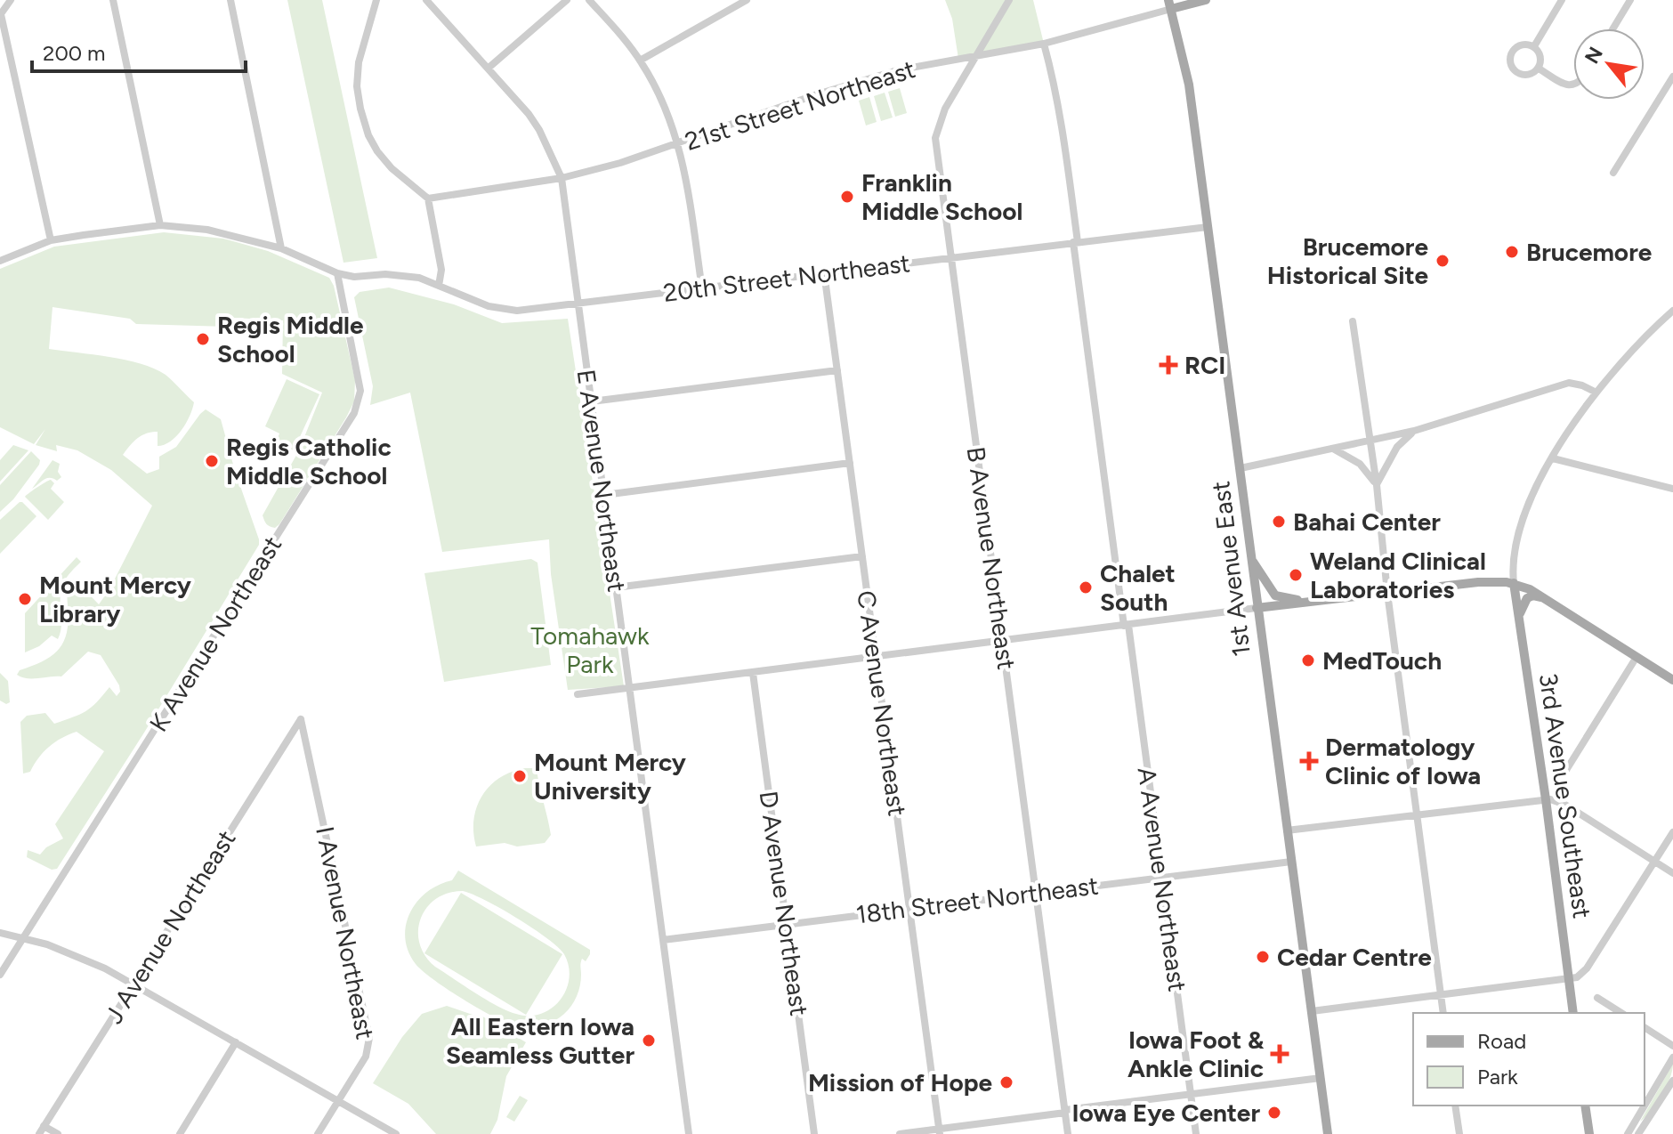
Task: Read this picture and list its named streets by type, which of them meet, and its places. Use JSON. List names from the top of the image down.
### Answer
{
  "streets": {
    "main road": ["1st Avenue East", "3rd Avenue Southeast"],
    "street": [
      "21st Street Northeast",
      "20th Street Northeast",
      "E Avenue Northeast",
      "B Avenue Northeast",
      "K Avenue Northeast",
      "C Avenue Northeast",
      "A Avenue Northeast",
      "18th Street Northeast",
      "D Avenue Northeast",
      "J Avenue Northeast",
      "I Avenue Northeast"
    ]
  },
  "crossings": [
    ["21st Street Northeast", "E Avenue Northeast"],
    ["21st Street Northeast", "B Avenue Northeast"],
    ["21st Street Northeast", "1st Avenue East"],
    ["21st Street Northeast", "A Avenue Northeast"],
    ["20th Street Northeast", "E Avenue Northeast"],
    ["20th Street Northeast", "B Avenue Northeast"],
    ["20th Street Northeast", "1st Avenue East"],
    ["20th Street Northeast", "K Avenue Northeast"],
    ["20th Street Northeast", "C Avenue Northeast"],
    ["20th Street Northeast", "A Avenue Northeast"],
    ["E Avenue Northeast", "18th Street Northeast"],
    ["B Avenue Northeast", "18th Street Northeast"],
    ["1st Avenue East", "18th Street Northeast"],
    ["C Avenue Northeast", "18th Street Northeast"],
    ["A Avenue Northeast", "18th Street Northeast"],
    ["18th Street Northeast", "D Avenue Northeast"],
    ["J Avenue Northeast", "I Avenue Northeast"]
  ],
  "parks": ["Tomahawk Park"],
  "places": {
    "other": [
      "Franklin Middle School",
      "Brucemore",
      "Brucemore Historical Site",
      "Regis Middle School",
      "Regis Catholic Middle School",
      "Bahai Center",
      "Weland Clinical Laboratories",
      "Chalet South",
      "Mount Mercy Library",
      "MedTouch",
      "Mount Mercy University",
      "Cedar Centre",
      "All Eastern Iowa Seamless Gutter",
      "Mission of Hope",
      "Iowa Eye Center"
    ],
    "health": ["RCI", "Dermatology Clinic of Iowa", "Iowa Foot & Ankle Clinic"]
  },
  "legend": ["Road", "Park"],
  "scale_bar": "200 m",
  "north": "top left"
}
